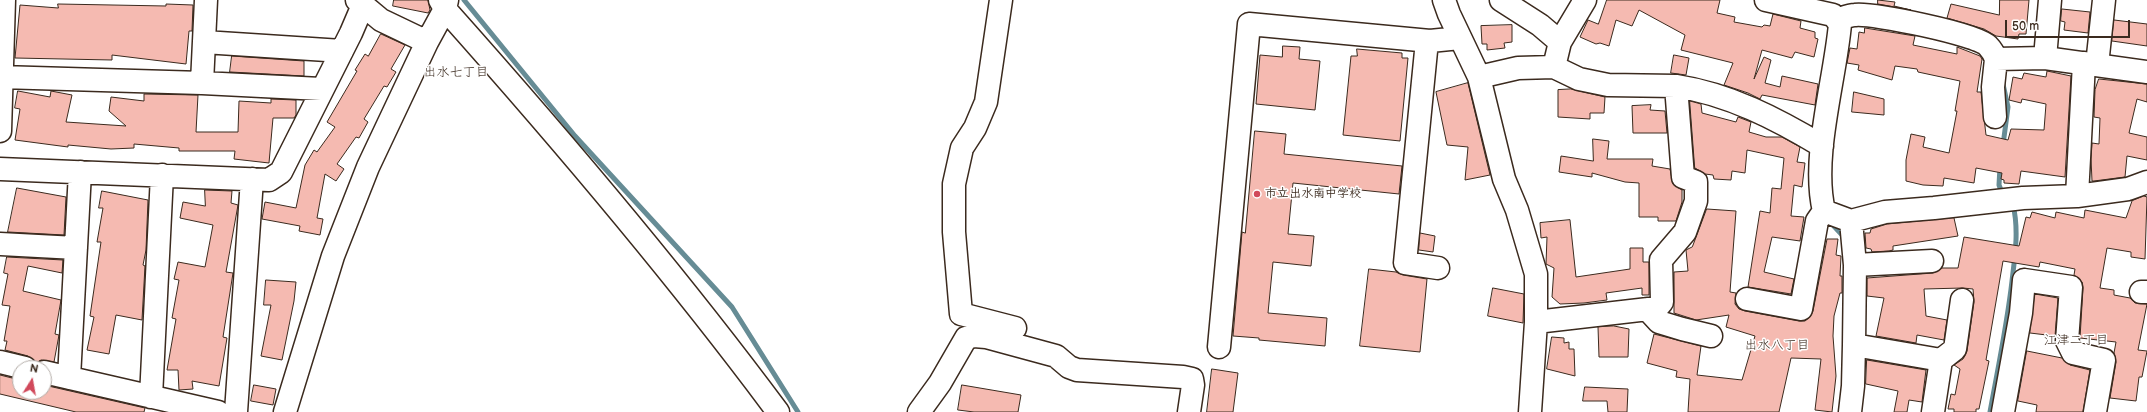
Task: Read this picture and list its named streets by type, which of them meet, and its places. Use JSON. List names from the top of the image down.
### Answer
{
  "districts": ["出水七丁目", "江津二丁目", "出水八丁目"],
  "places": ["市立出水南中学校"],
  "scale_bar": "50 m",
  "north": "top"
}
